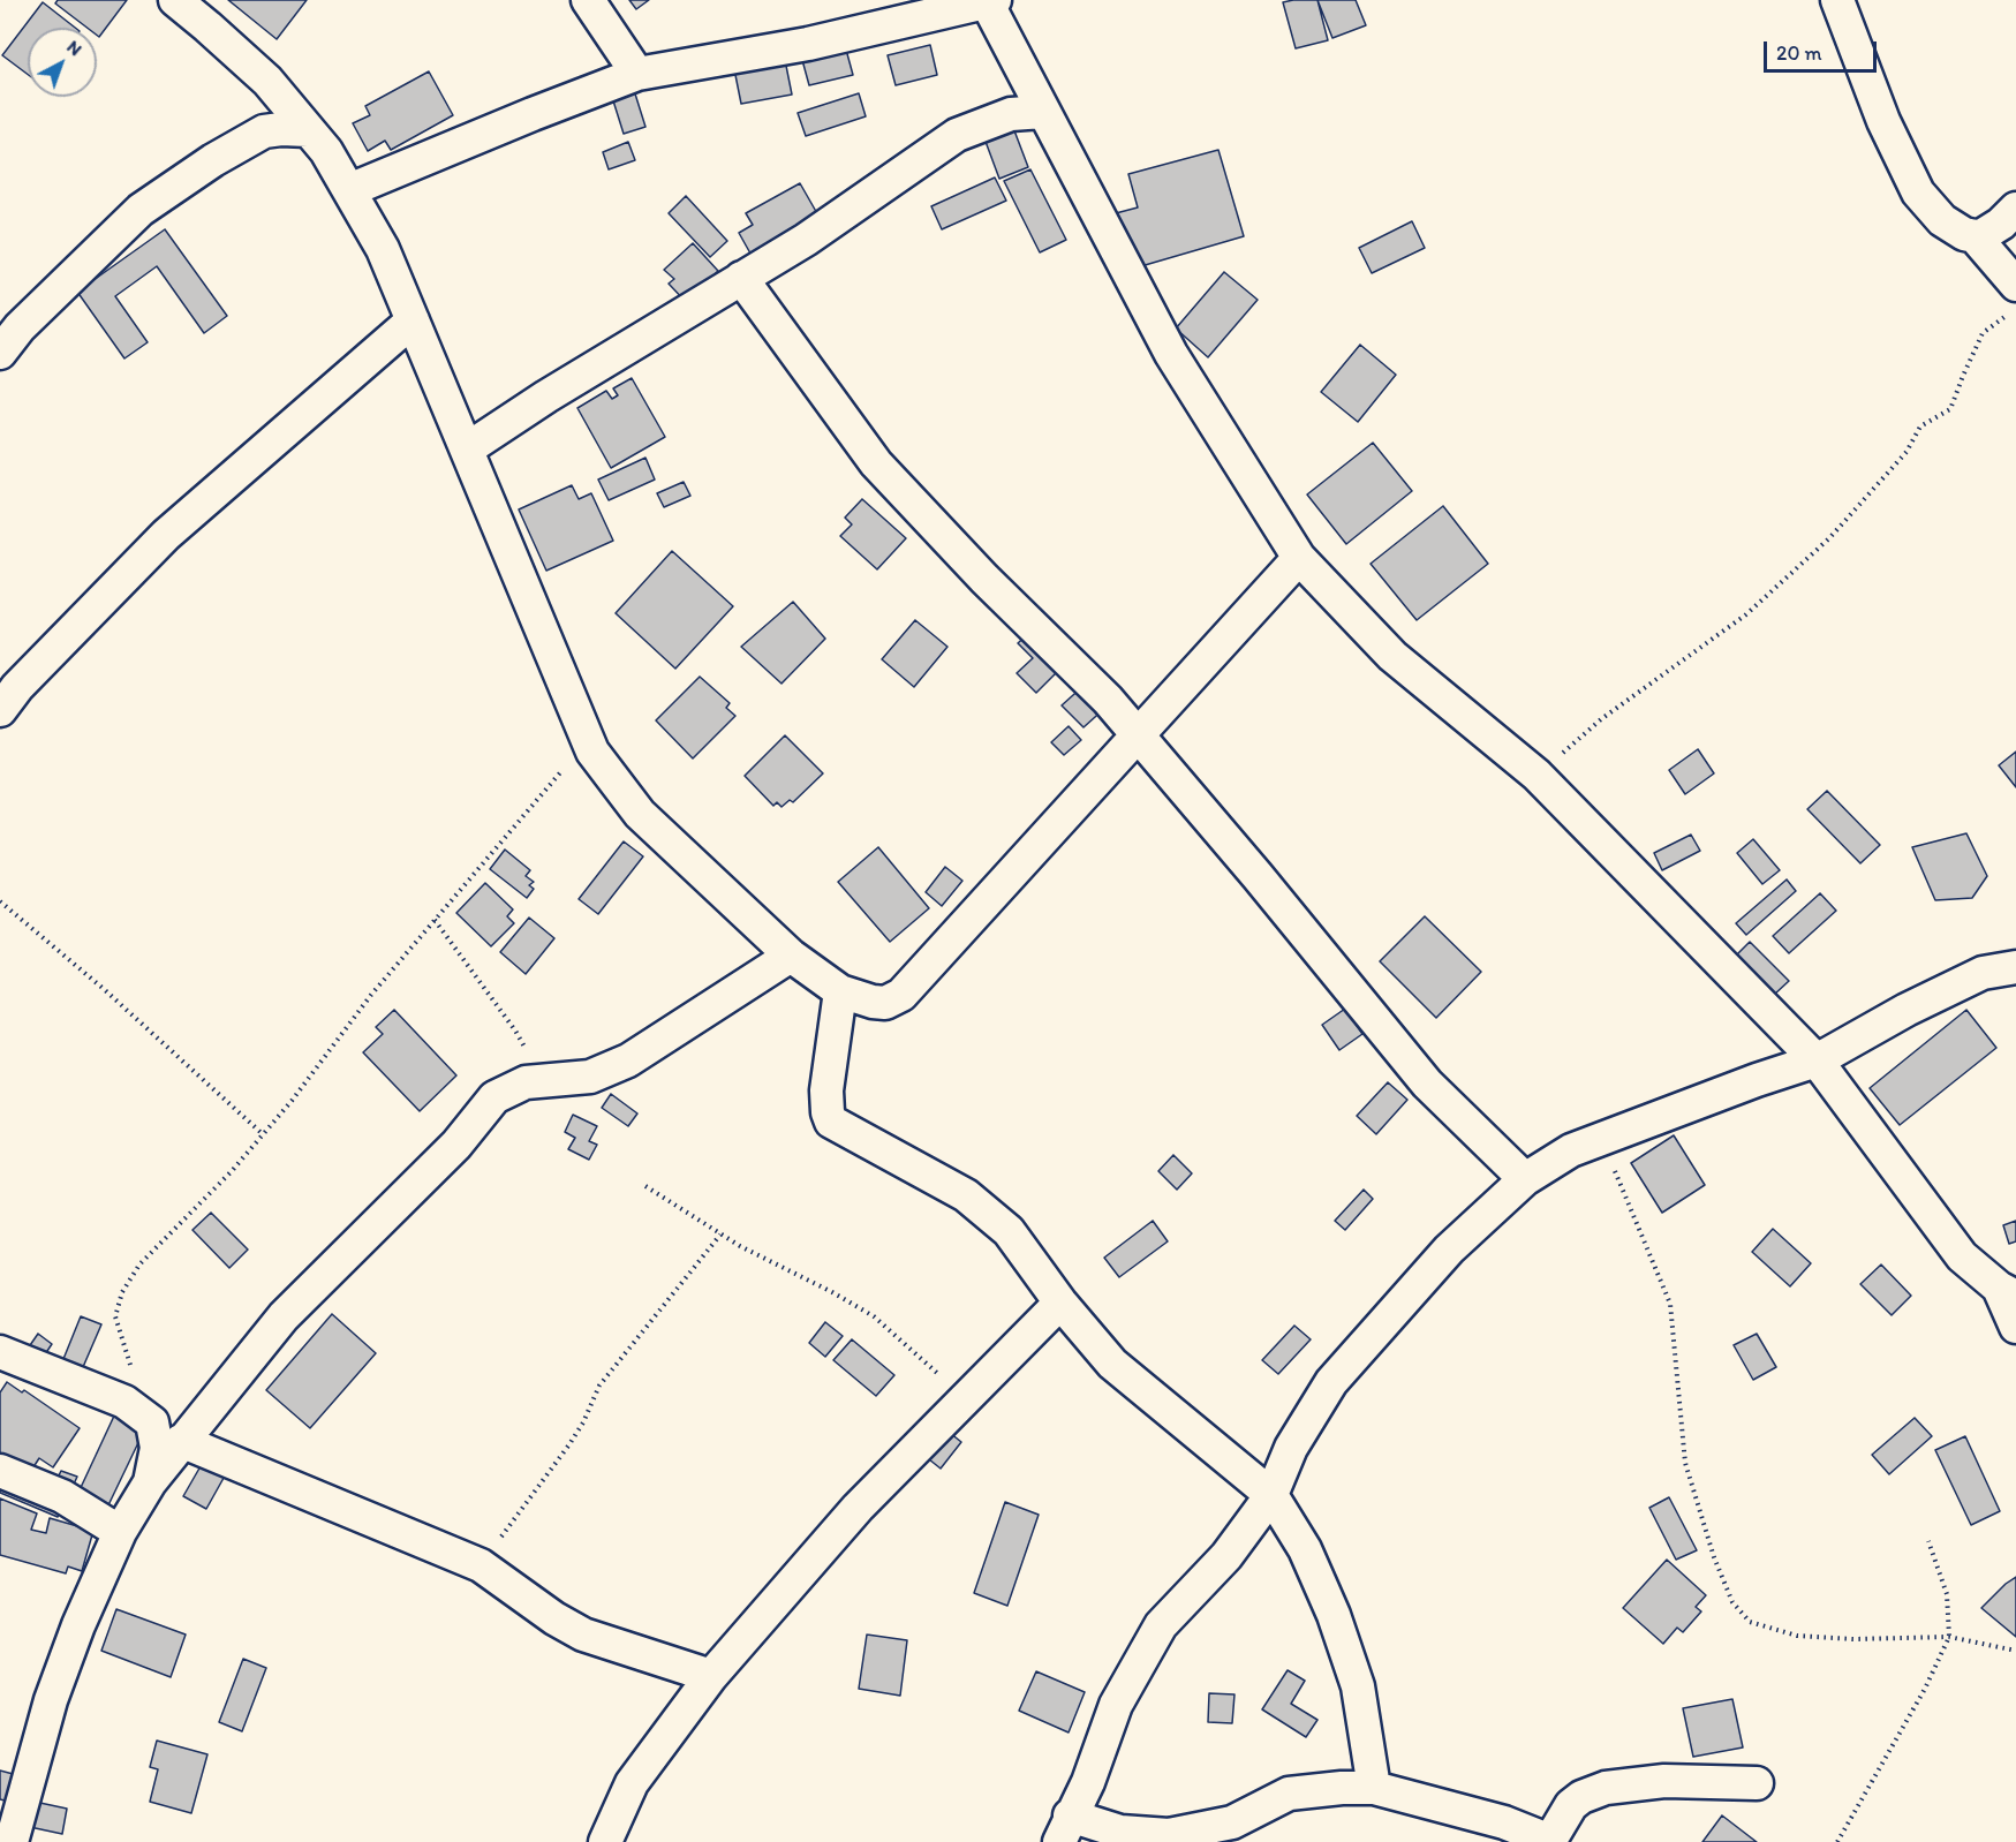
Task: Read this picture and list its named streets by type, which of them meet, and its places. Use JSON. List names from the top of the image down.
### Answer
{
  "scale_bar": "20 m",
  "north": "top right"
}
